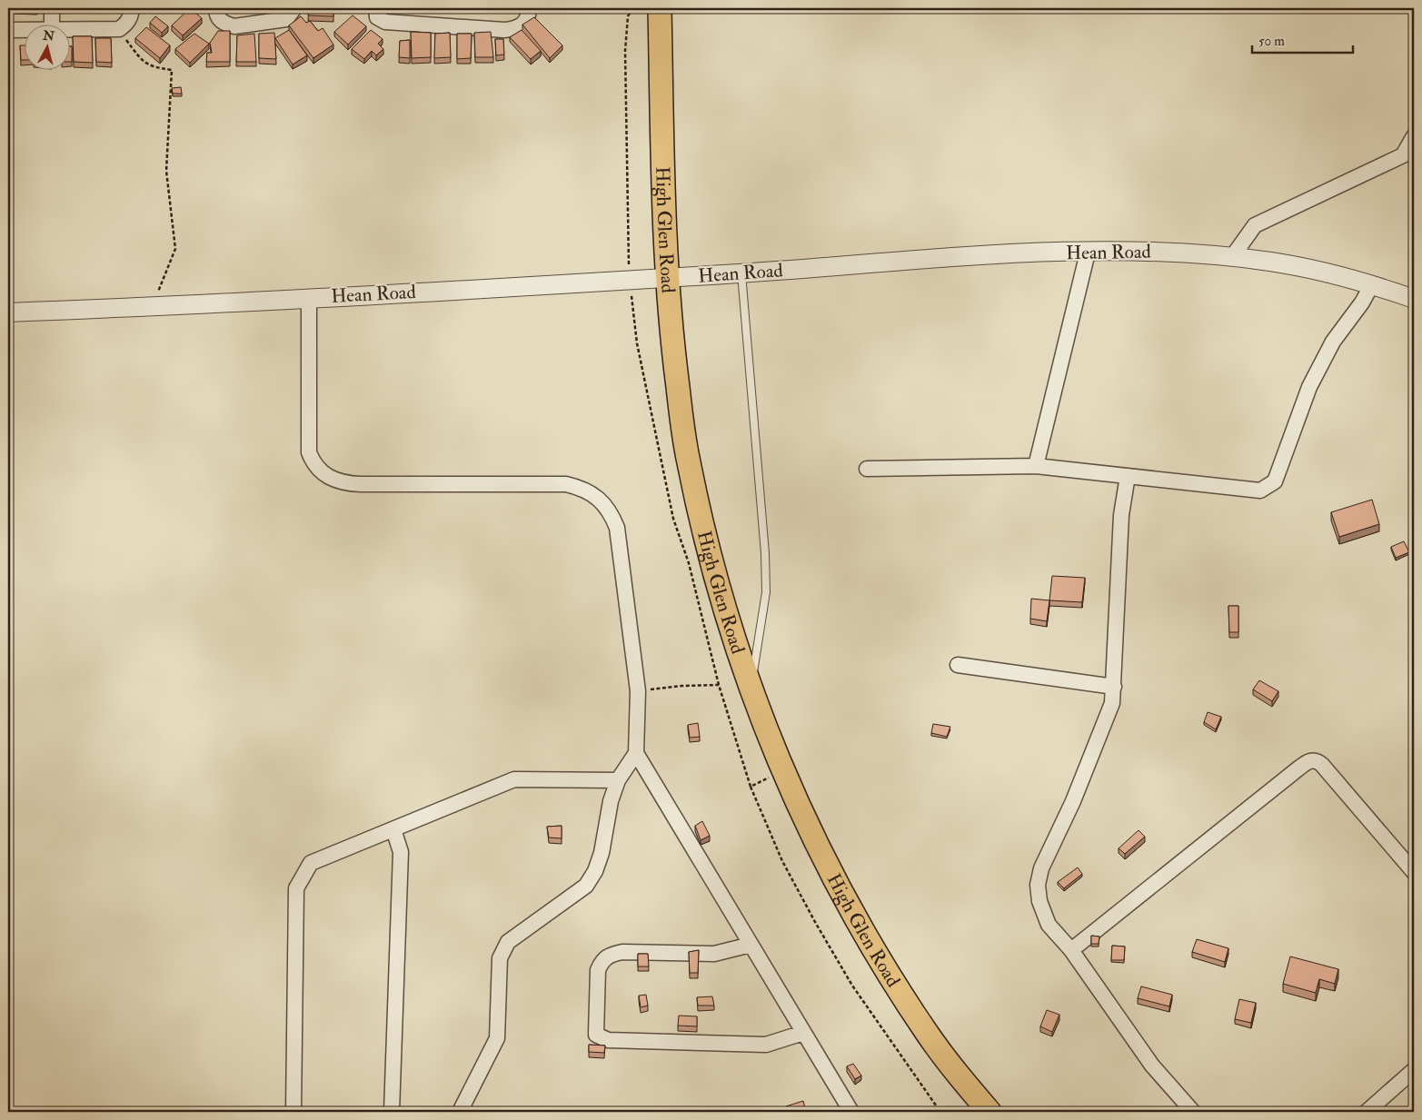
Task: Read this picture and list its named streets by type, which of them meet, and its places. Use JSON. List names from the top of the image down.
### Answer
{
  "streets": {
    "main road": ["High Glen Road"],
    "street": ["Hean Road"]
  },
  "crossings": [
    ["High Glen Road", "Hean Road"]
  ],
  "scale_bar": "50 m",
  "north": "top"
}
